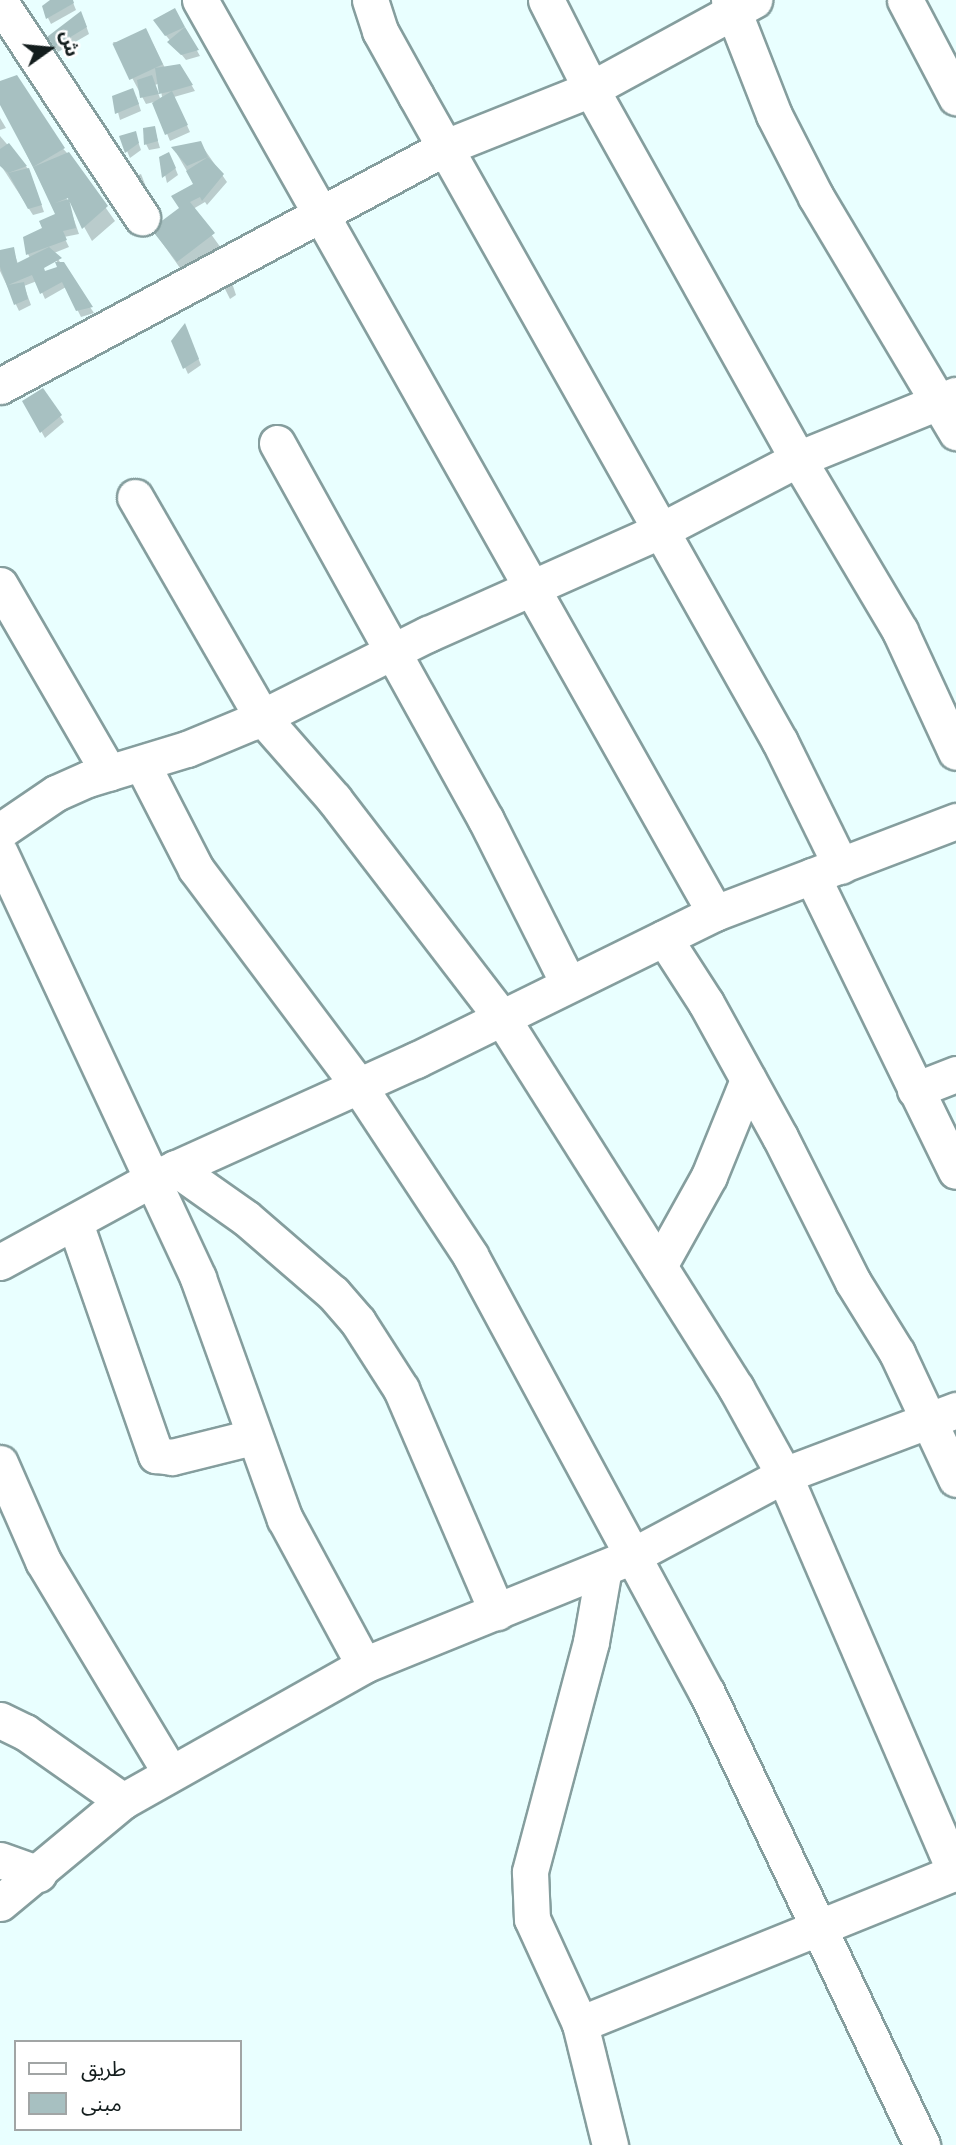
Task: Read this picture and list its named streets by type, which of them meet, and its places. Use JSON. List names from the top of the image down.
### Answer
{
  "legend": ["طريق", "مبنى"],
  "north": "right"
}
